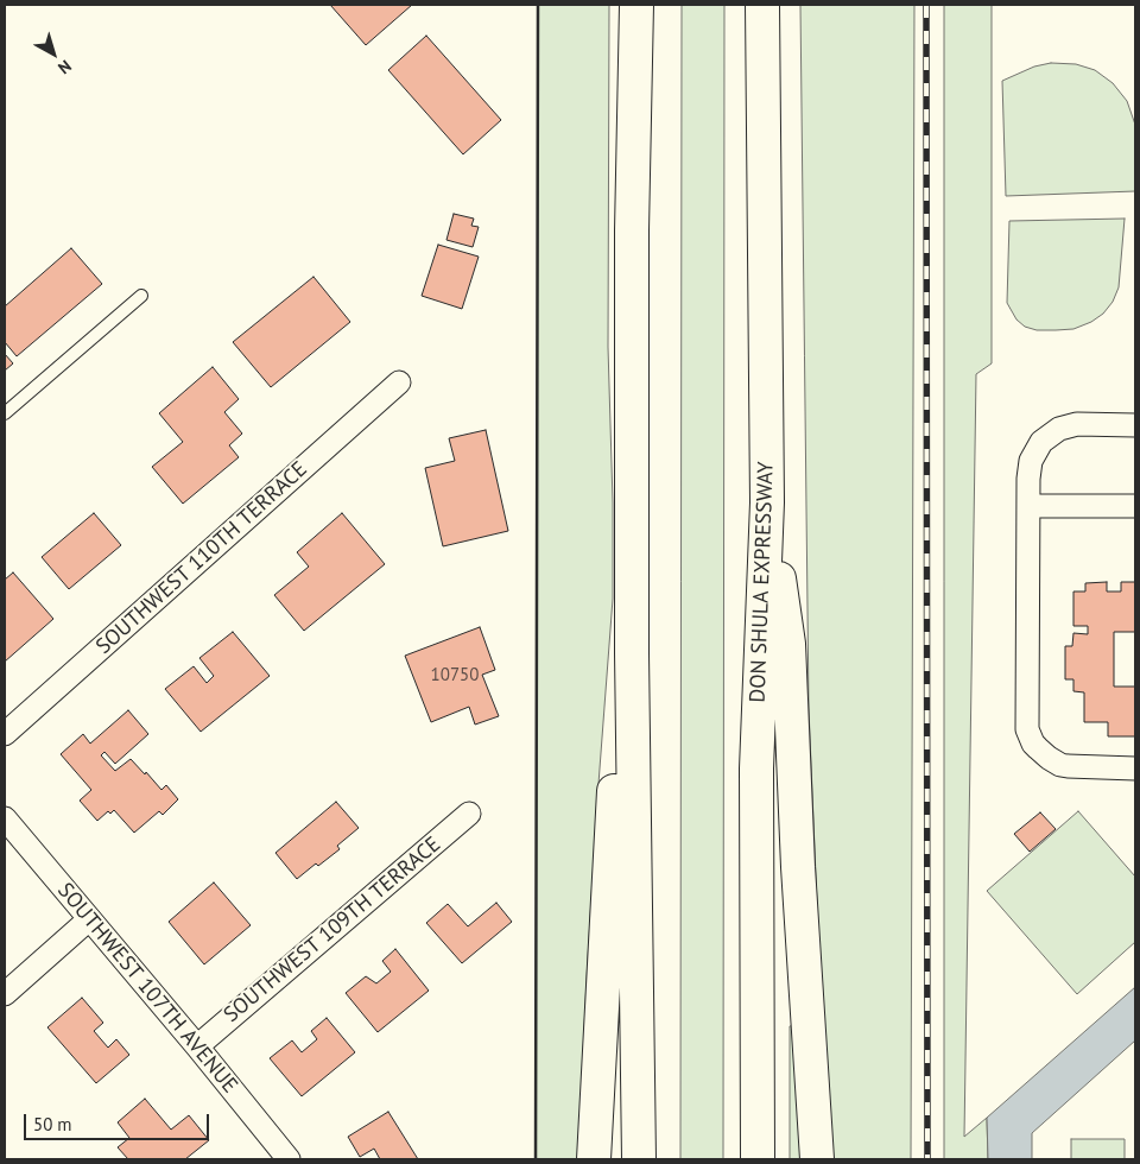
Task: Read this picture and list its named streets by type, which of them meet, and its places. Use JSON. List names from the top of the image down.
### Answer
{
  "streets": {
    "highway": ["DON SHULA EXPRESSWAY"],
    "street": ["SOUTHWEST 110TH TERRACE", "SOUTHWEST 109TH TERRACE", "SOUTHWEST 107TH AVENUE"]
  },
  "crossings": [
    ["SOUTHWEST 109TH TERRACE", "SOUTHWEST 107TH AVENUE"]
  ],
  "house_numbers": ["10750"],
  "scale_bar": "50 m",
  "north": "bottom right"
}
